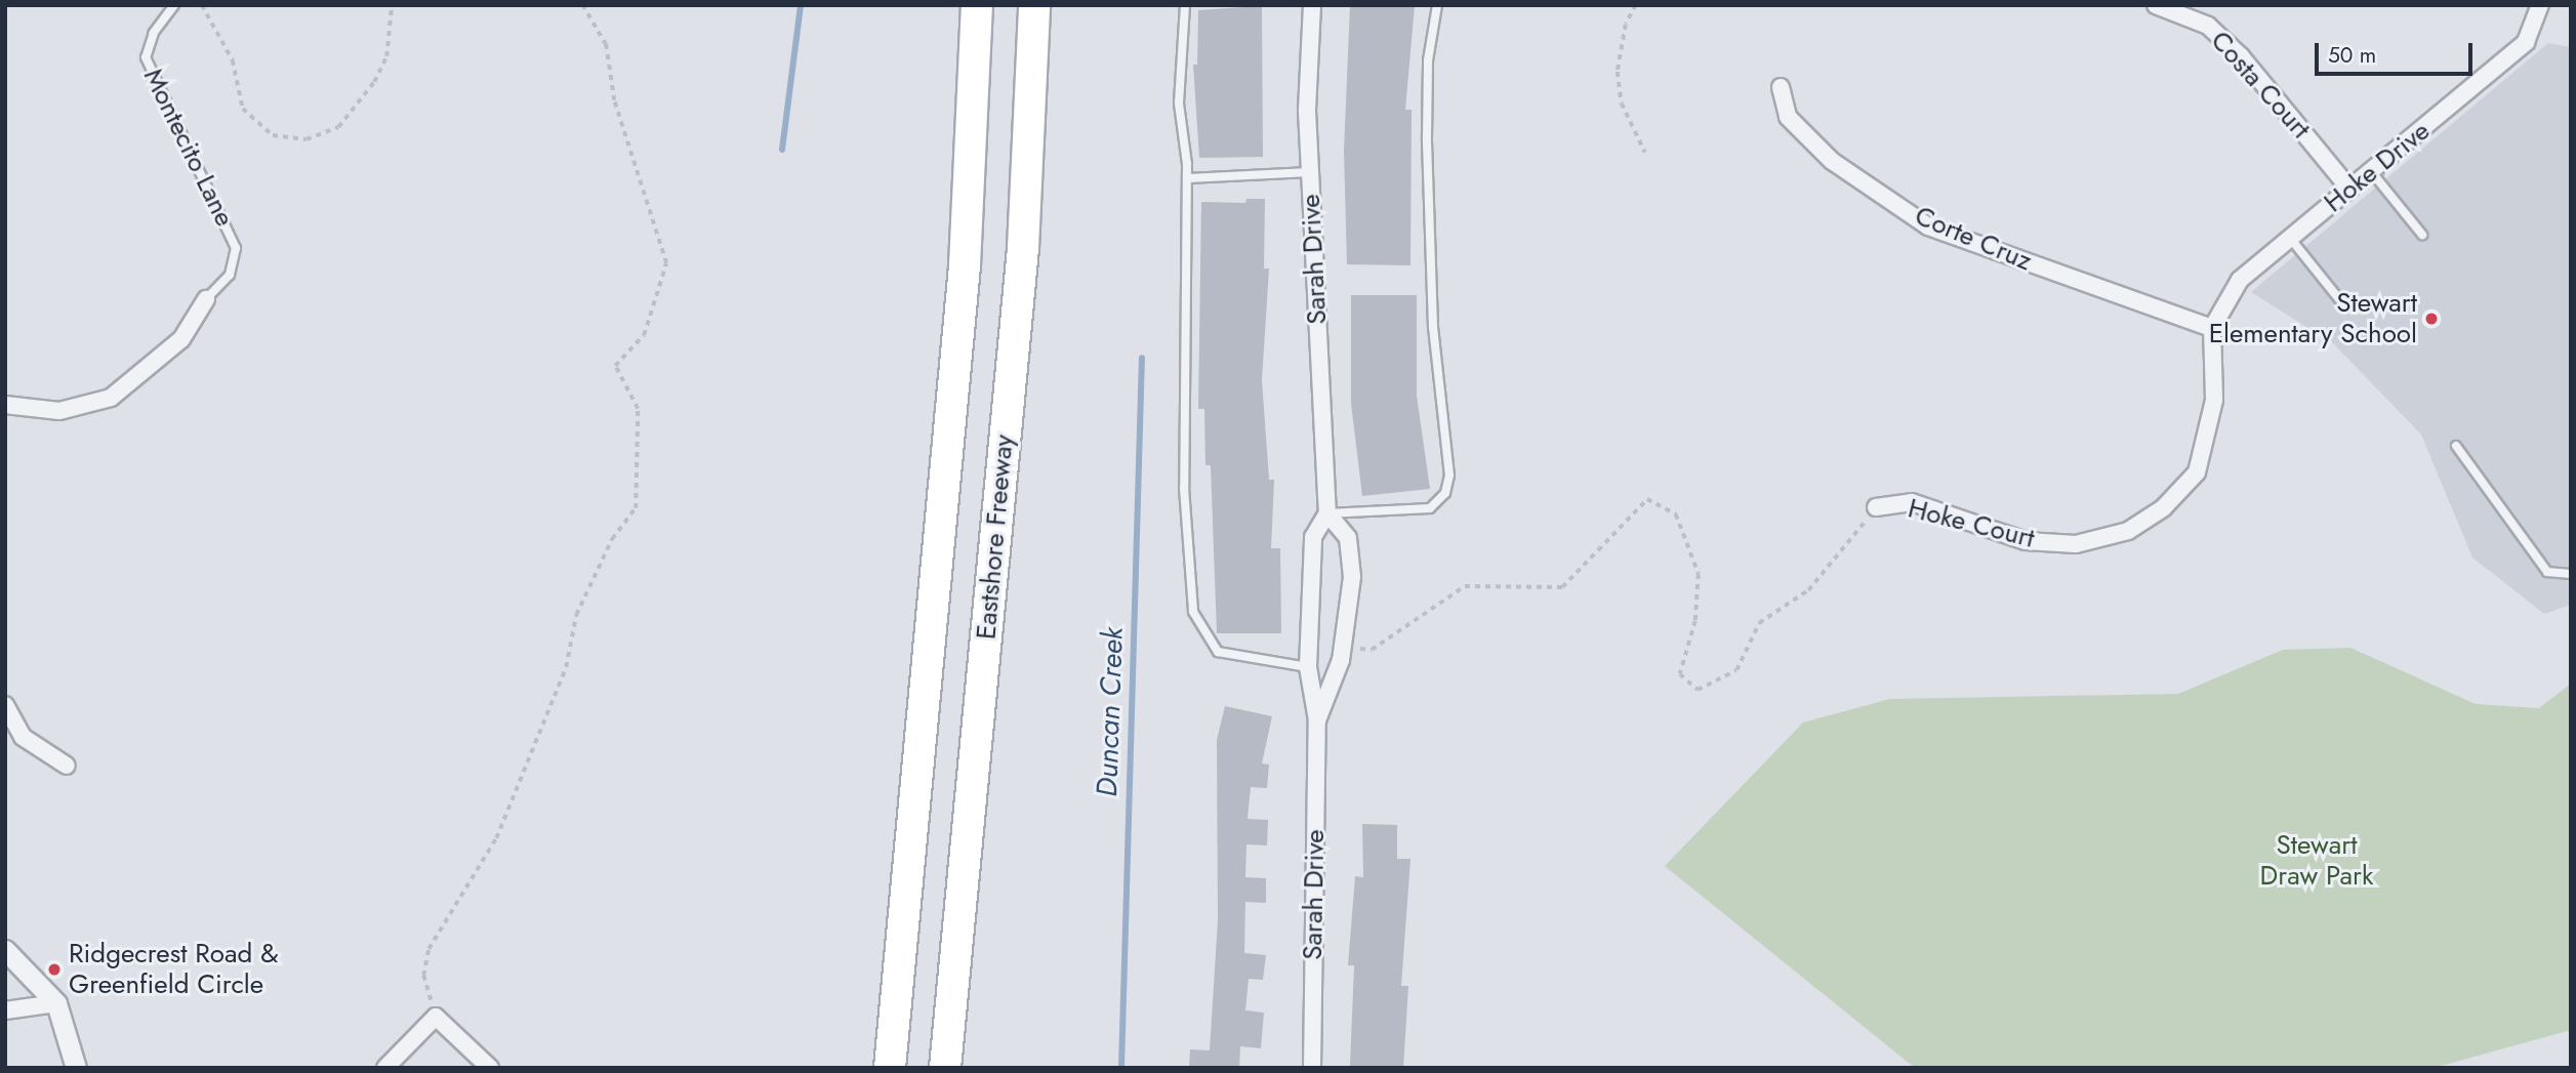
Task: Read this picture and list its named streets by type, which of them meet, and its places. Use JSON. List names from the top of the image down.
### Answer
{
  "streets": {
    "highway": ["Eastshore Freeway"],
    "street": [
      "Costa Court",
      "Montecito Lane",
      "Hoke Drive",
      "Corte Cruz",
      "Sarah Drive",
      "Hoke Court"
    ]
  },
  "crossings": [
    ["Costa Court", "Hoke Drive"],
    ["Hoke Drive", "Corte Cruz"],
    ["Hoke Drive", "Hoke Court"],
    ["Corte Cruz", "Hoke Court"]
  ],
  "water": ["Duncan Creek"],
  "parks": ["Stewart Draw Park"],
  "places": ["Stewart Elementary School", "Ridgecrest Road & Greenfield Circle"],
  "scale_bar": "50 m"
}
